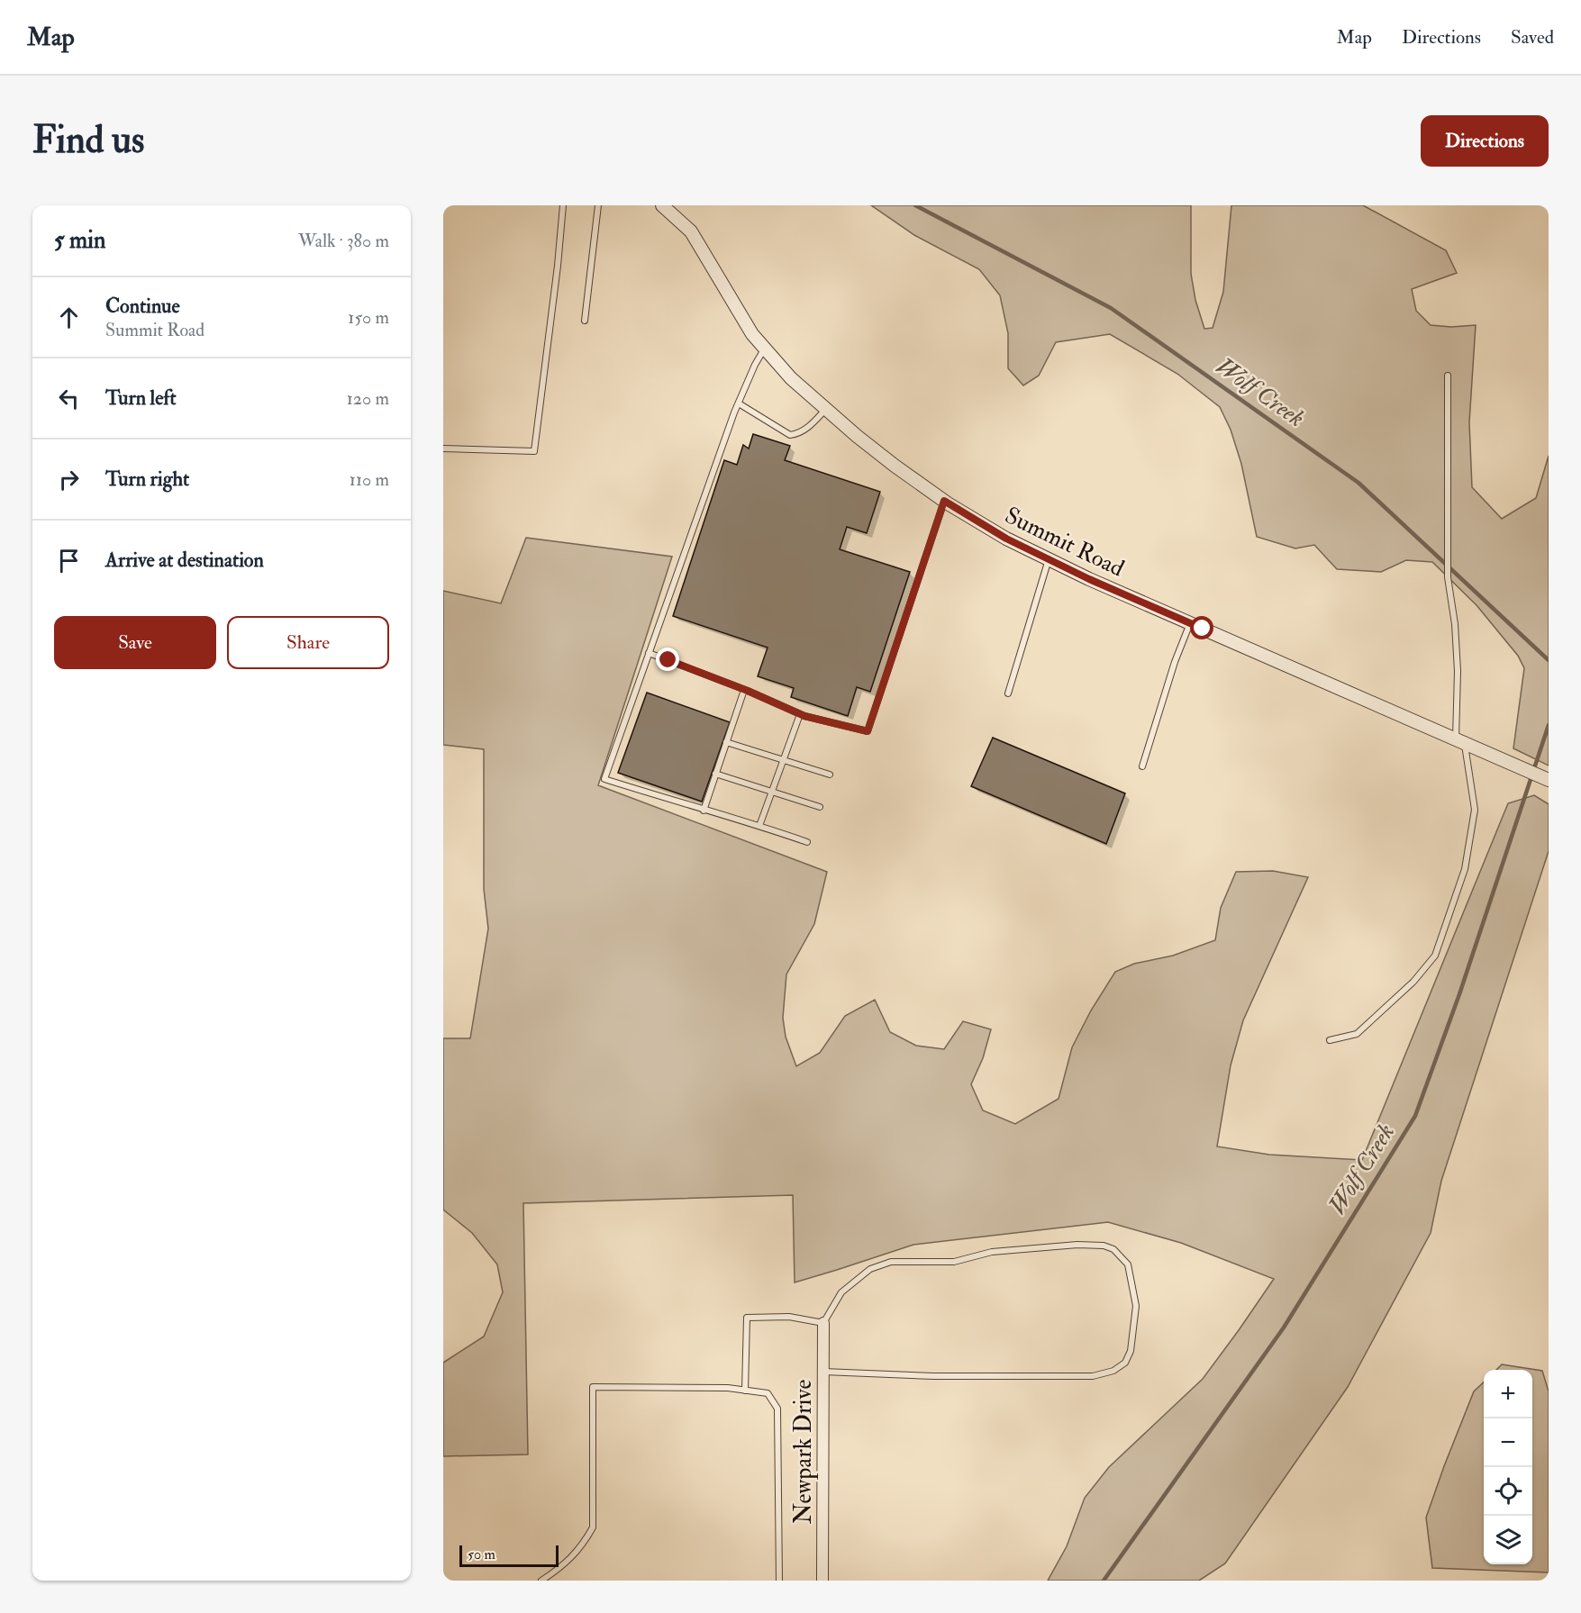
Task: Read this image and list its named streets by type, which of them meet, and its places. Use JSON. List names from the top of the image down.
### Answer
{
  "streets": {
    "street": ["Summit Road", "Newpark Drive"]
  },
  "water": ["Wolf Creek"],
  "scale_bar": "50 m",
  "page": {
    "header": "Map",
    "nav": ["Map", "Directions", "Saved"],
    "buttons": [
      "Directions",
      ["Save", "Share"]
    ],
    "title": "Find us",
    "heading": ["5 min", "Walk · 380 m"],
    "list": [
      ["Continue", "Summit Road", "150 m"],
      ["Turn left", "120 m"],
      ["Turn right", "110 m"],
      "Arrive at destination"
    ],
    "map_buttons": ["+", "−"],
    "scale": "50 m"
  }
}
